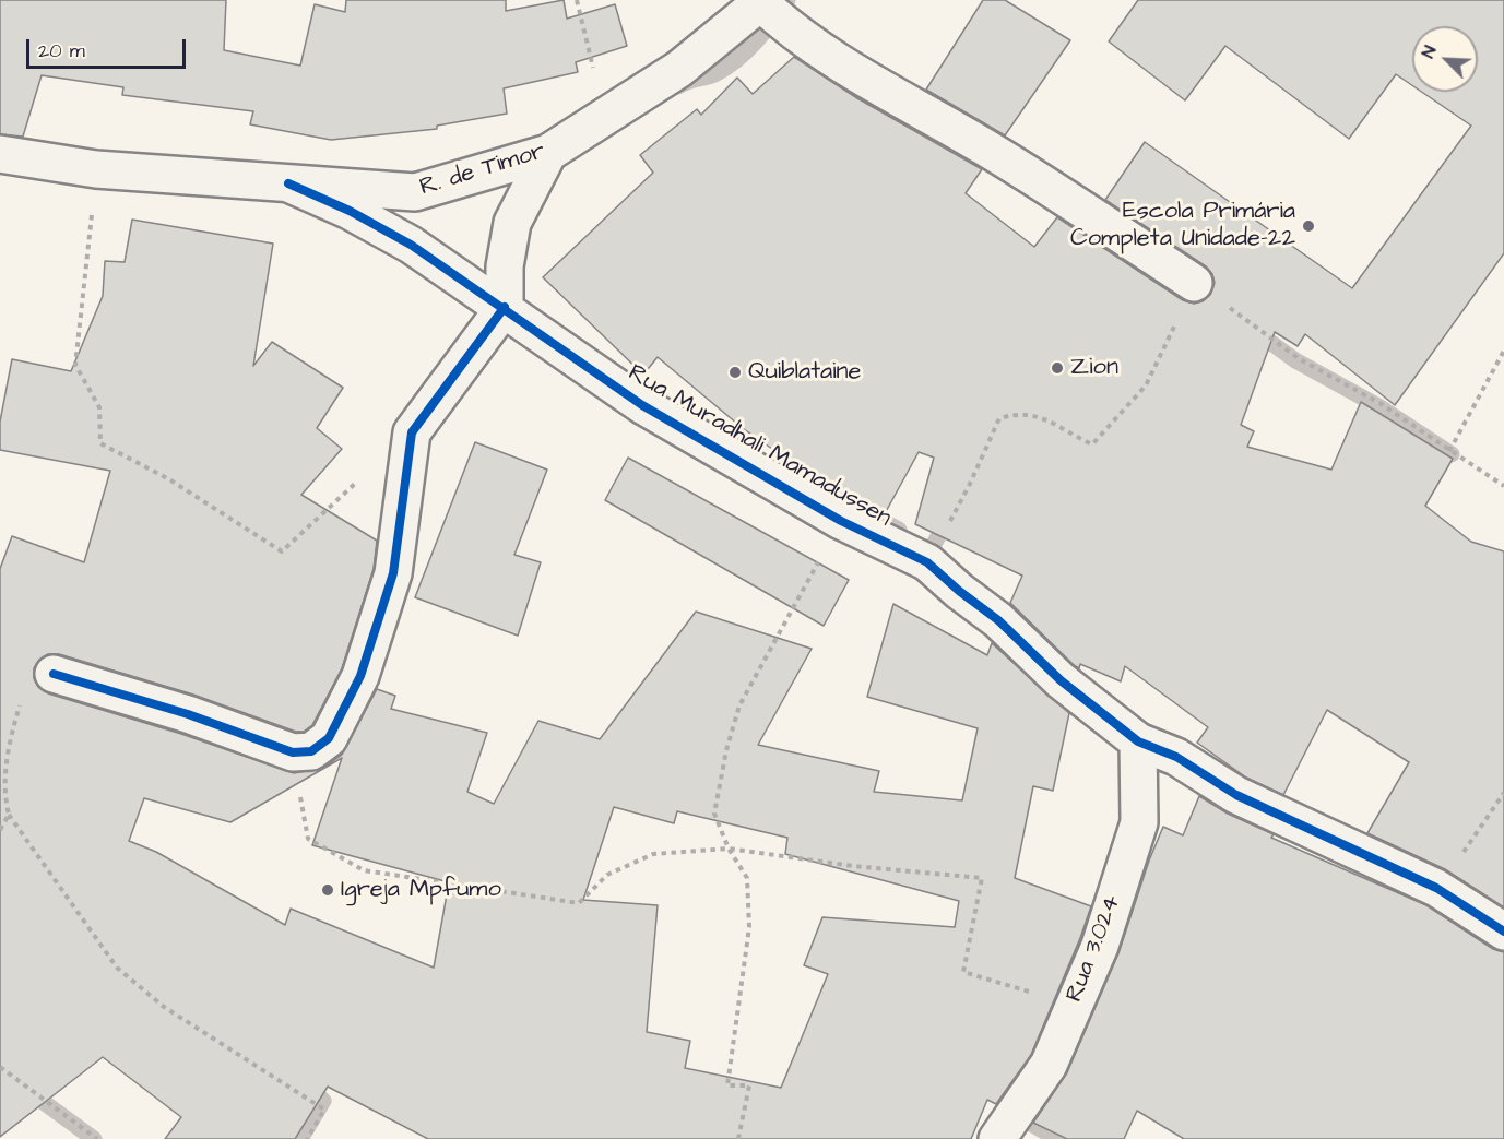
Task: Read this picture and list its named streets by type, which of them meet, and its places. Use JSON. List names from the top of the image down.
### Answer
{
  "streets": {
    "street": ["R. de Timor", "Rua Muradhali Mamadussen", "Rua 3.024"]
  },
  "crossings": [
    ["R. de Timor", "Rua Muradhali Mamadussen"],
    ["Rua Muradhali Mamadussen", "Rua 3.024"]
  ],
  "places": [
    "Escola Primária Completa Unidade-22",
    "Zion",
    "Quiblataine",
    "Igreja Mpfumo"
  ],
  "scale_bar": "20 m",
  "north": "top left"
}
